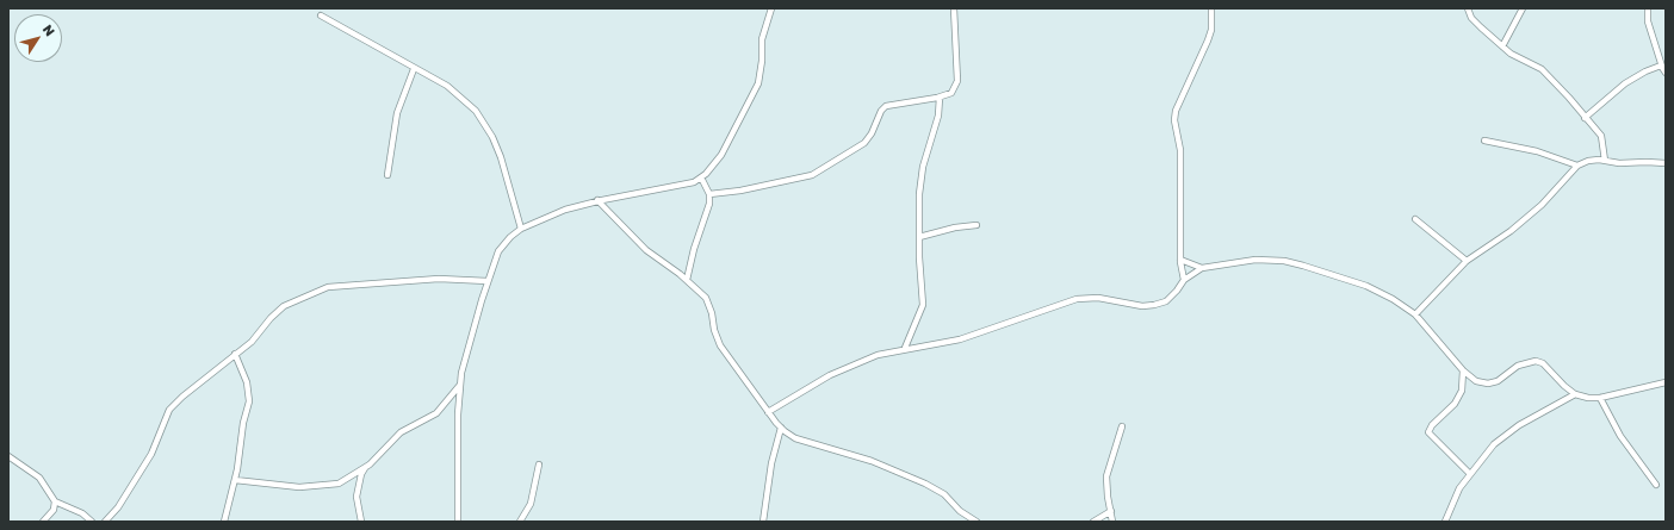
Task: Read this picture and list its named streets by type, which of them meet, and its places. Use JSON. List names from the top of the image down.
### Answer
{
  "north": "top right"
}
